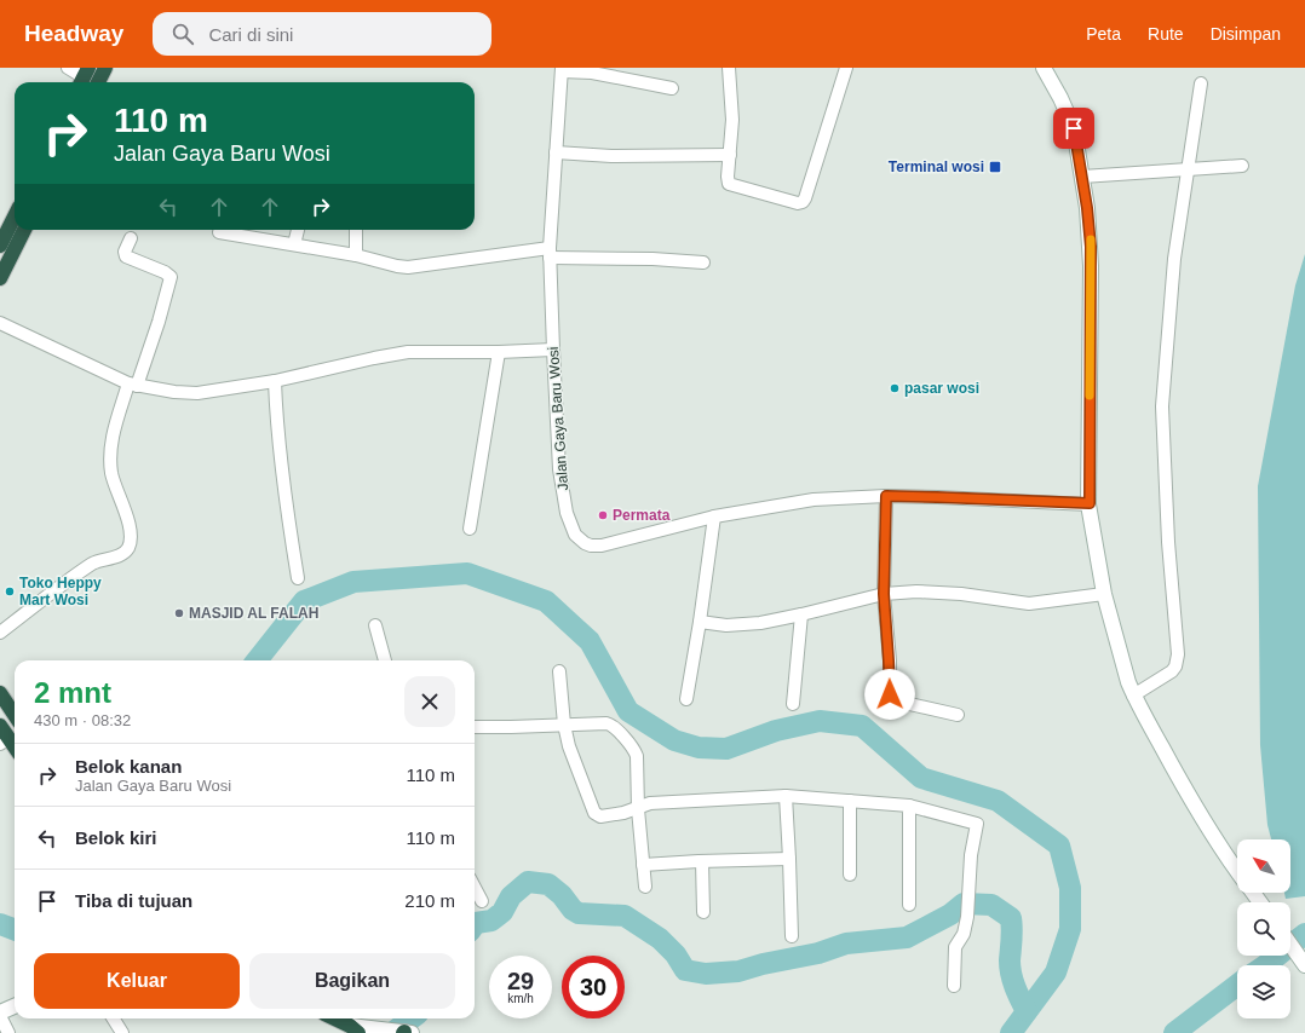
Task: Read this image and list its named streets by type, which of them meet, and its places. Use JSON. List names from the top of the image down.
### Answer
{
  "streets": {
    "street": ["Jalan Gaya Baru Wosi"]
  },
  "places": {
    "transit": ["Terminal wosi"],
    "other": [
      "pasar wosi",
      "Permata",
      "Toko Heppy Mart Wosi",
      "MASJID AL FALAH"
    ]
  },
  "north": "top left",
  "page": {
    "header": "Headway",
    "search": "Cari di sini",
    "nav": ["Peta", "Rute", "Disimpan"],
    "turn": ["110 m", "Jalan Gaya Baru Wosi"],
    "heading": ["2 mnt", "430 m · 08:32"],
    "list": [
      {
        "name": "Belok kanan",
        "note": "Jalan Gaya Baru Wosi",
        "value": "110 m"
      },
      {
        "name": "Belok kiri",
        "value": "110 m"
      },
      {
        "name": "Tiba di tujuan",
        "value": "210 m"
      }
    ],
    "buttons": ["Keluar", "Bagikan"],
    "speed": "29 km/h",
    "limit": "30"
  }
}
